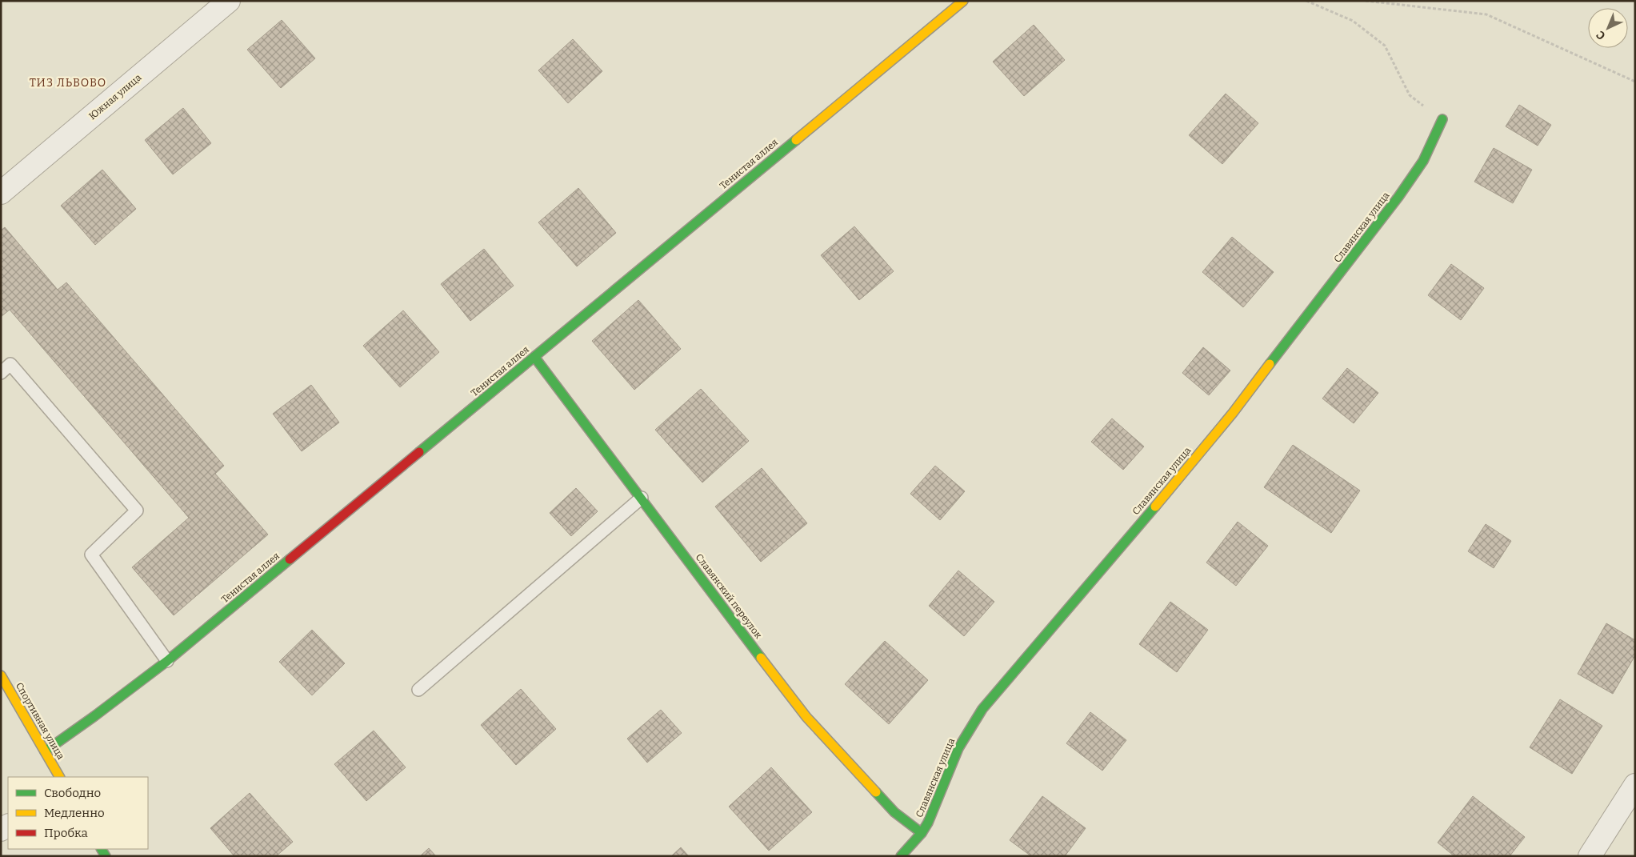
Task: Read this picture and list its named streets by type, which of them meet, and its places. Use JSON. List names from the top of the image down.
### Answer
{
  "streets": {
    "street": [
      "Южная улица",
      "Тенистая аллея",
      "Славянская улица",
      "Славянский переулок",
      "Спортивная улица"
    ]
  },
  "crossings": [
    ["Тенистая аллея", "Славянский переулок"],
    ["Тенистая аллея", "Спортивная улица"],
    ["Славянская улица", "Славянский переулок"]
  ],
  "districts": ["ТИЗ ЛЬВОВО"],
  "legend": ["Свободно", "Медленно", "Пробка"],
  "north": "bottom left"
}
